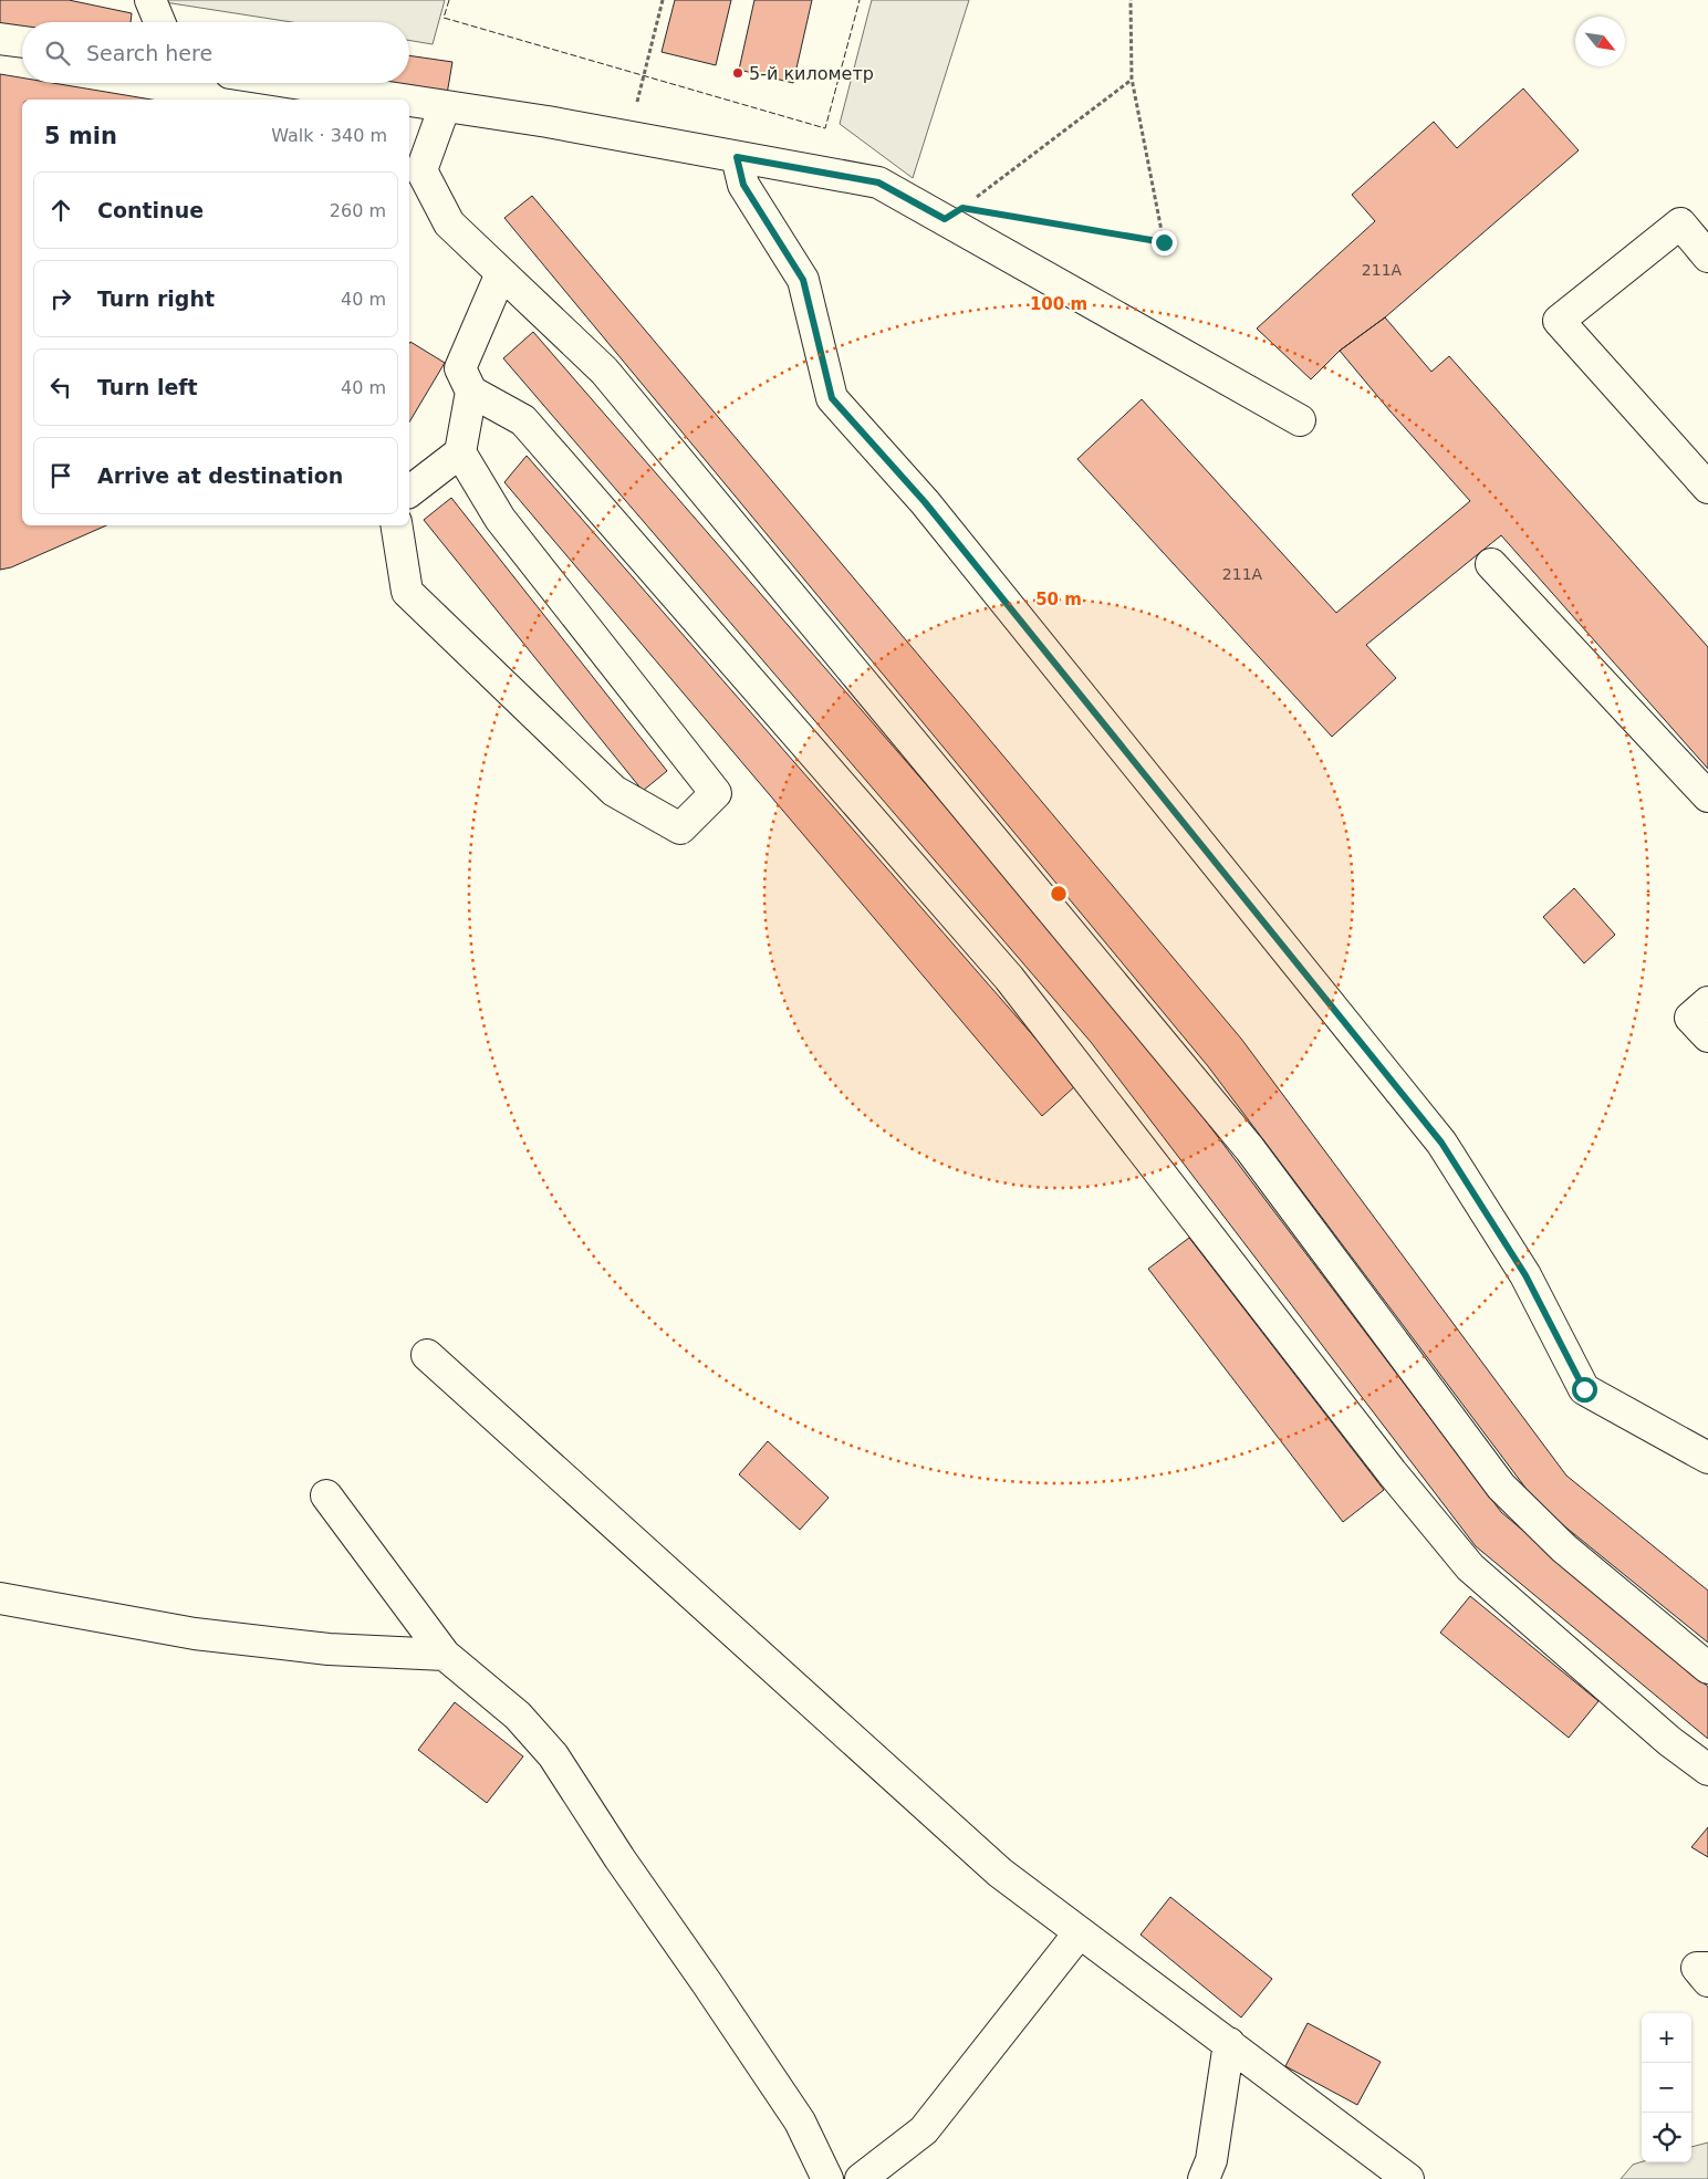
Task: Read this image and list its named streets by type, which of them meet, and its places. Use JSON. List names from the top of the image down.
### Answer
{
  "places": ["5-й километр"],
  "house_numbers": ["211А", "211А"],
  "north": "bottom right",
  "page": {
    "search": "Search here",
    "heading": ["5 min", "Walk · 340 m"],
    "list": [
      ["Continue", "260 m"],
      ["Turn right", "40 m"],
      ["Turn left", "40 m"],
      "Arrive at destination"
    ],
    "map_buttons": ["+", "−"]
  },
  "rings": ["100 m", "50 m"]
}
